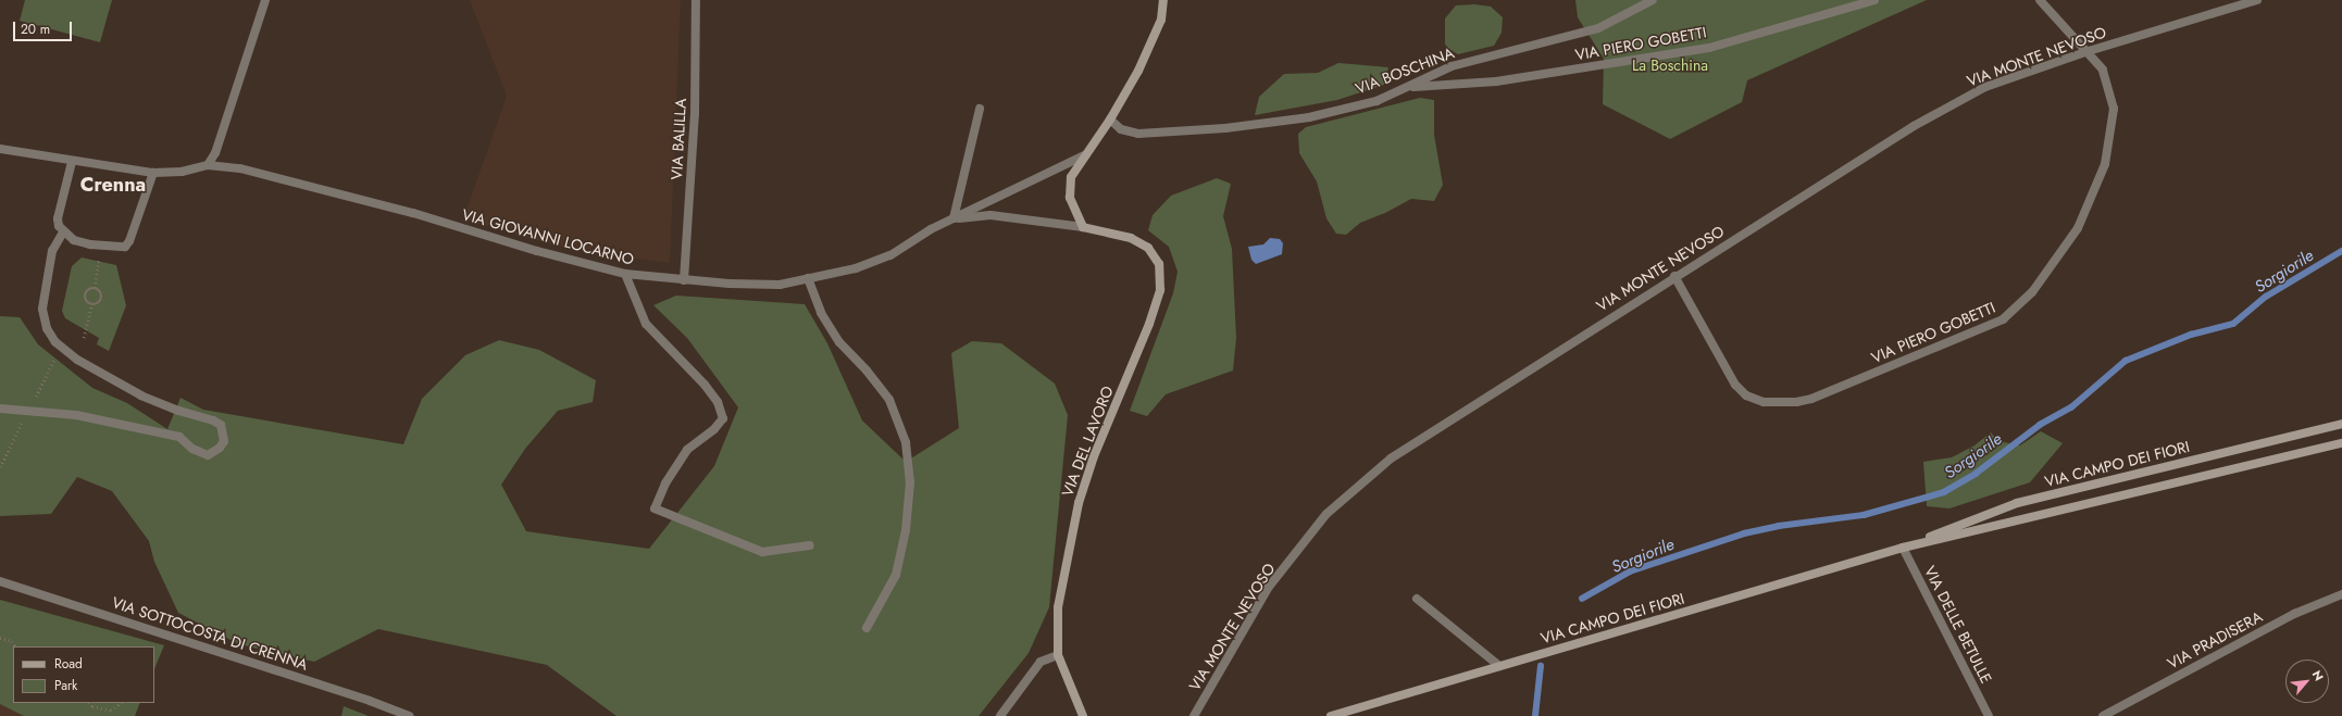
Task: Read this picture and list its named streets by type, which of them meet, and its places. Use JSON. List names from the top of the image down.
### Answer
{
  "streets": {
    "street": [
      "VIA PIERO GOBETTI",
      "VIA MONTE NEVOSO",
      "VIA BOSCHINA",
      "VIA BALILLA",
      "VIA GIOVANNI LOCARNO",
      "VIA DEL LAVORO",
      "VIA CAMPO DEI FIORI",
      "VIA DELLE BETULLE",
      "VIA SOTTOCOSTA DI CRENNA",
      "VIA PRADISERA"
    ]
  },
  "crossings": [
    ["VIA PIERO GOBETTI", "VIA MONTE NEVOSO"],
    ["VIA PIERO GOBETTI", "VIA BOSCHINA"],
    ["VIA BALILLA", "VIA GIOVANNI LOCARNO"],
    ["VIA CAMPO DEI FIORI", "VIA DELLE BETULLE"]
  ],
  "districts": ["Crenna"],
  "water": ["Sorgiorile"],
  "parks": ["La Boschina"],
  "legend": ["Road", "Park"],
  "scale_bar": "20 m",
  "north": "top right"
}
